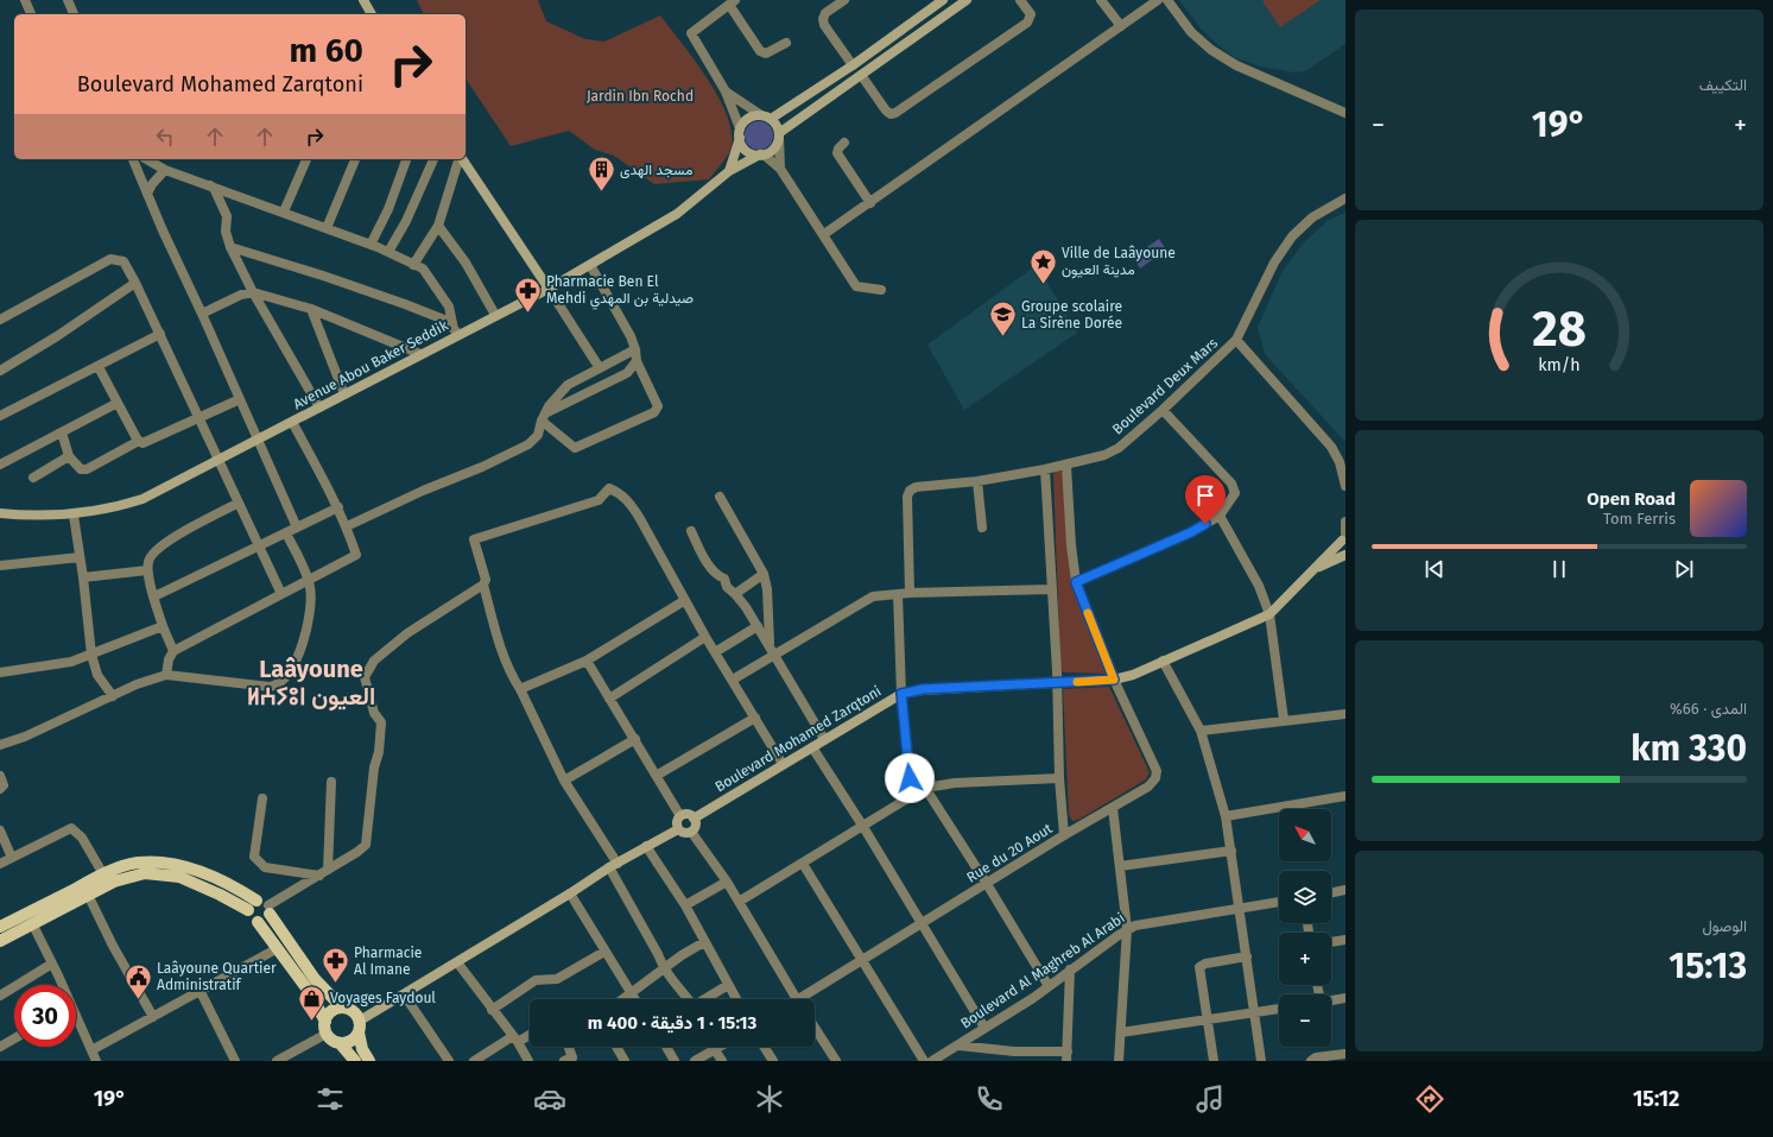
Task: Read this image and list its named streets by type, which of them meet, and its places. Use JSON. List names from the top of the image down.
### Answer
{
  "streets": {
    "main road": ["Avenue Abou Baker Seddik", "Boulevard Mohamed Zarqtoni"],
    "street": ["Boulevard Deux Mars", "Rue du 20 Aout", "Boulevard Al Maghreb Al Arabi"]
  },
  "crossings": [
    ["Boulevard Mohamed Zarqtoni", "Rue du 20 Aout"]
  ],
  "districts": ["Laâyoune ⵍⵄⵢⵓⵏ العيون"],
  "parks": ["Jardin Ibn Rochd"],
  "places": {
    "building": ["مسجد الهدى"],
    "place": ["Ville de Laâyoune مدينة العيون"],
    "pharmacy": ["Pharmacie Ben El Mehdi صيدلية بن المهدي", "Pharmacie Al Imane"],
    "school or university": ["Groupe scolaire La Sirène Dorée"],
    "public building": ["Laâyoune Quartier Administratif"],
    "shop": ["Voyages Faydoul"]
  },
  "north": "top left",
  "page": {
    "tile": [
      "التكييف",
      ["المدى · 66%", "330 km"],
      ["الوصول", "15:13"]
    ],
    "turn": ["60 m", "Boulevard Mohamed Zarqtoni"],
    "heat": ["−", "19°", "+"],
    "song": ["Open Road", "Tom Ferris"],
    "map_buttons": ["+", "−"],
    "limit": "30",
    "trip": "15:13 · 1 دقيقة · 400 m",
    "tabs": ["15:12", "19°"],
    "gauge": ["28", "km/h"]
  }
}
